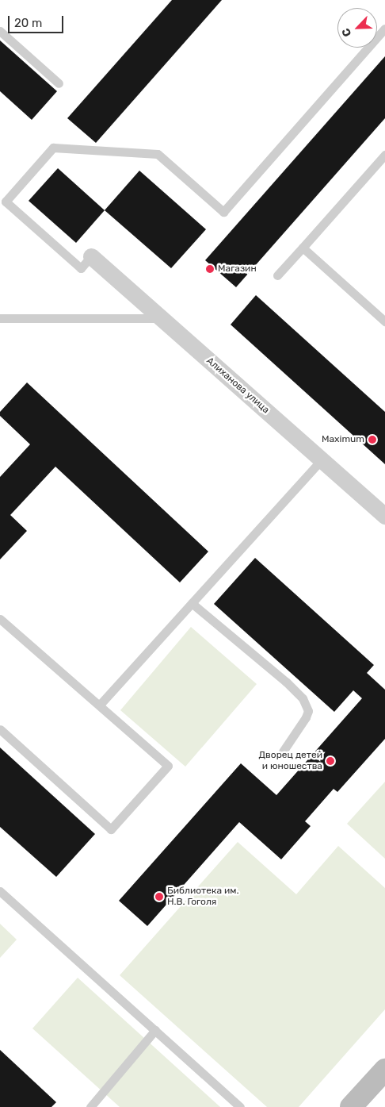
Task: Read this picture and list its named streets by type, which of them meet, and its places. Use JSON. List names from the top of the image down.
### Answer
{
  "streets": {
    "street": ["Алиханова улица"]
  },
  "places": [
    "Магазин",
    "Maximum",
    "Дворец детей и юношества",
    "Библиотека им. Н.В. Гоголя"
  ],
  "scale_bar": "20 m",
  "north": "bottom left"
}
